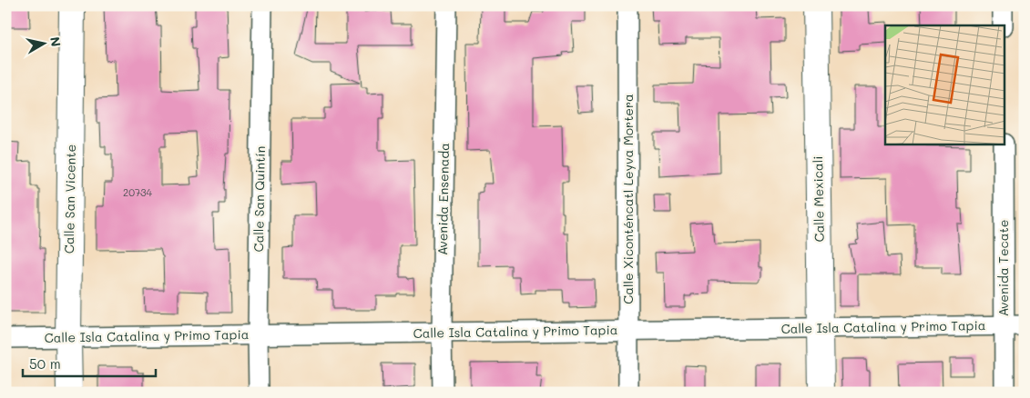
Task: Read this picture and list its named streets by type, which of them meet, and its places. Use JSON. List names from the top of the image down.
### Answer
{
  "streets": {
    "street": [
      "Calle San Vicente",
      "Calle San Quintín",
      "Avenida Ensenada",
      "Calle Xiconténcatl Leyva Mortera",
      "Calle Mexicali",
      "Avenida Tecate",
      "Calle Isla Catalina y Primo Tapia"
    ]
  },
  "crossings": [
    ["Calle San Vicente", "Calle Isla Catalina y Primo Tapia"],
    ["Calle San Quintín", "Calle Isla Catalina y Primo Tapia"],
    ["Avenida Ensenada", "Calle Isla Catalina y Primo Tapia"],
    ["Calle Xiconténcatl Leyva Mortera", "Calle Isla Catalina y Primo Tapia"],
    ["Calle Mexicali", "Calle Isla Catalina y Primo Tapia"],
    ["Avenida Tecate", "Calle Isla Catalina y Primo Tapia"]
  ],
  "house_numbers": ["20734"],
  "scale_bar": "50 m",
  "north": "right"
}
